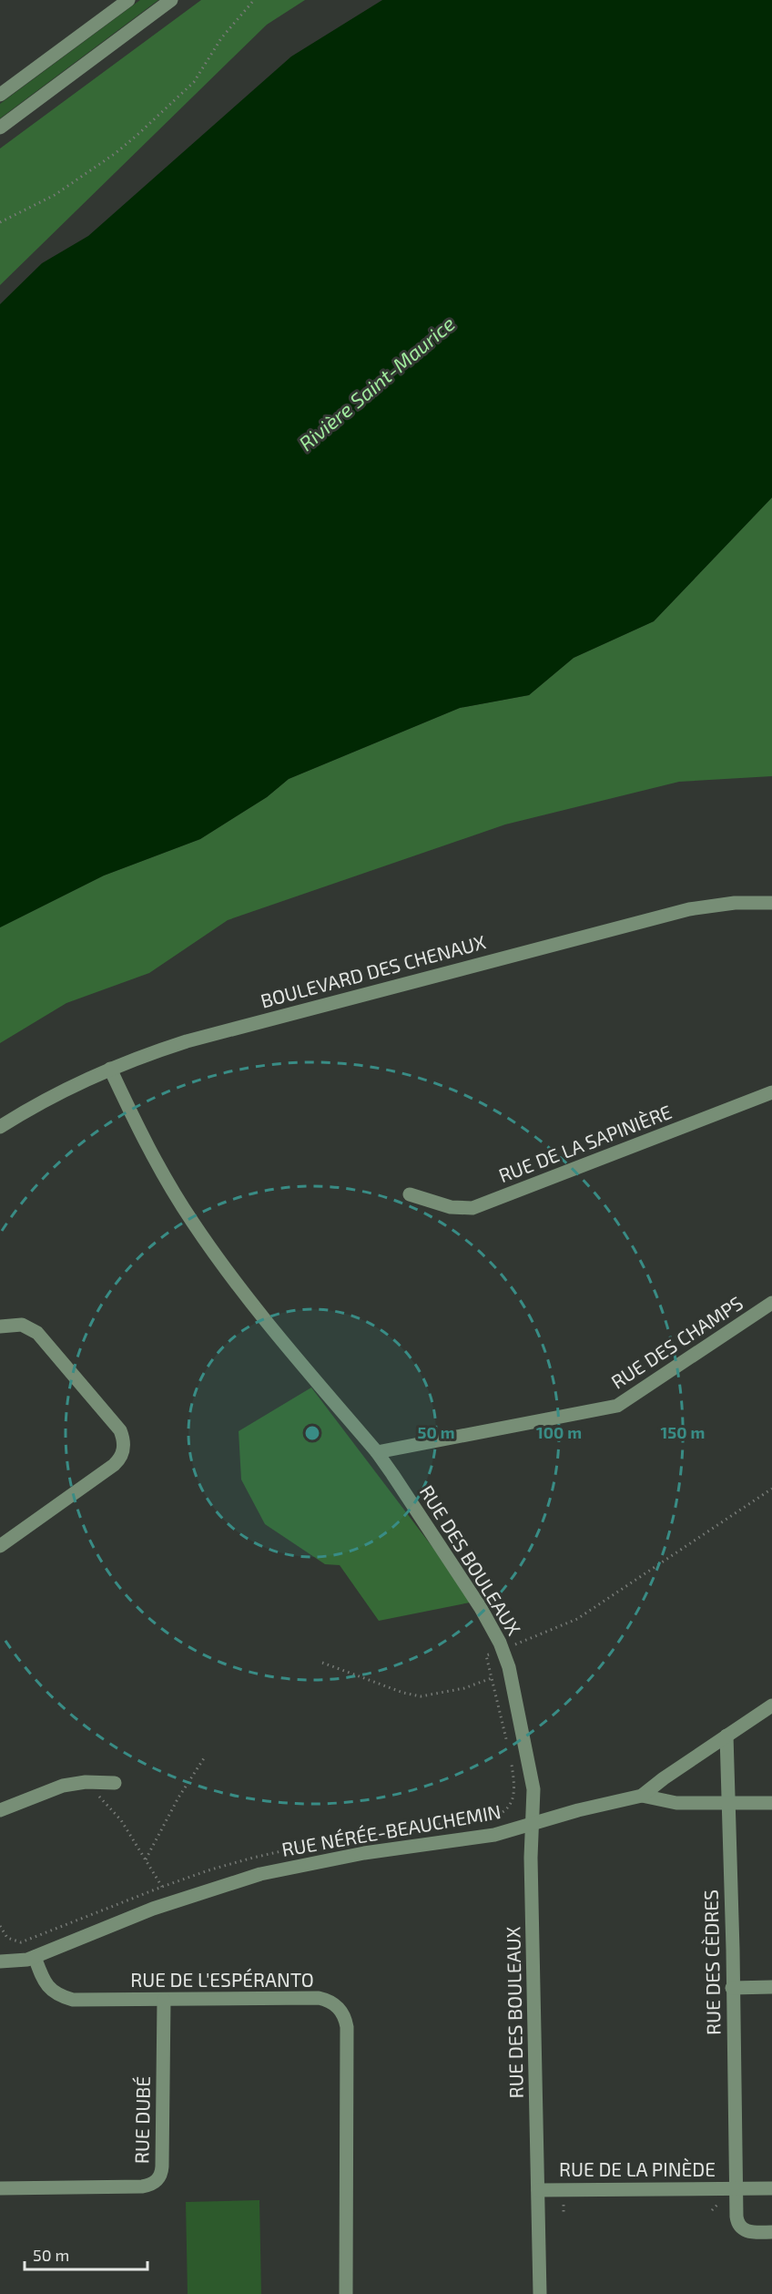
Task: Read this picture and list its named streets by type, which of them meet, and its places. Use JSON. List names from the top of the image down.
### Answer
{
  "streets": {
    "street": [
      "BOULEVARD DES CHENAUX",
      "RUE DE LA SAPINIÈRE",
      "RUE DES CHAMPS",
      "RUE DES BOULEAUX",
      "RUE NÉRÉE-BEAUCHEMIN",
      "RUE DES CÈDRES",
      "RUE DE L'ESPÉRANTO",
      "RUE DUBÉ",
      "RUE DE LA PINÈDE"
    ]
  },
  "crossings": [
    ["BOULEVARD DES CHENAUX", "RUE DES BOULEAUX"],
    ["RUE DES CHAMPS", "RUE DES BOULEAUX"],
    ["RUE DES BOULEAUX", "RUE NÉRÉE-BEAUCHEMIN"],
    ["RUE DES BOULEAUX", "RUE DE LA PINÈDE"],
    ["RUE NÉRÉE-BEAUCHEMIN", "RUE DES CÈDRES"],
    ["RUE NÉRÉE-BEAUCHEMIN", "RUE DE L'ESPÉRANTO"],
    ["RUE DES CÈDRES", "RUE DE LA PINÈDE"],
    ["RUE DE L'ESPÉRANTO", "RUE DUBÉ"]
  ],
  "water": ["Rivière Saint-Maurice"],
  "scale_bar": "50 m",
  "rings": ["50 m", "100 m", "150 m"]
}
